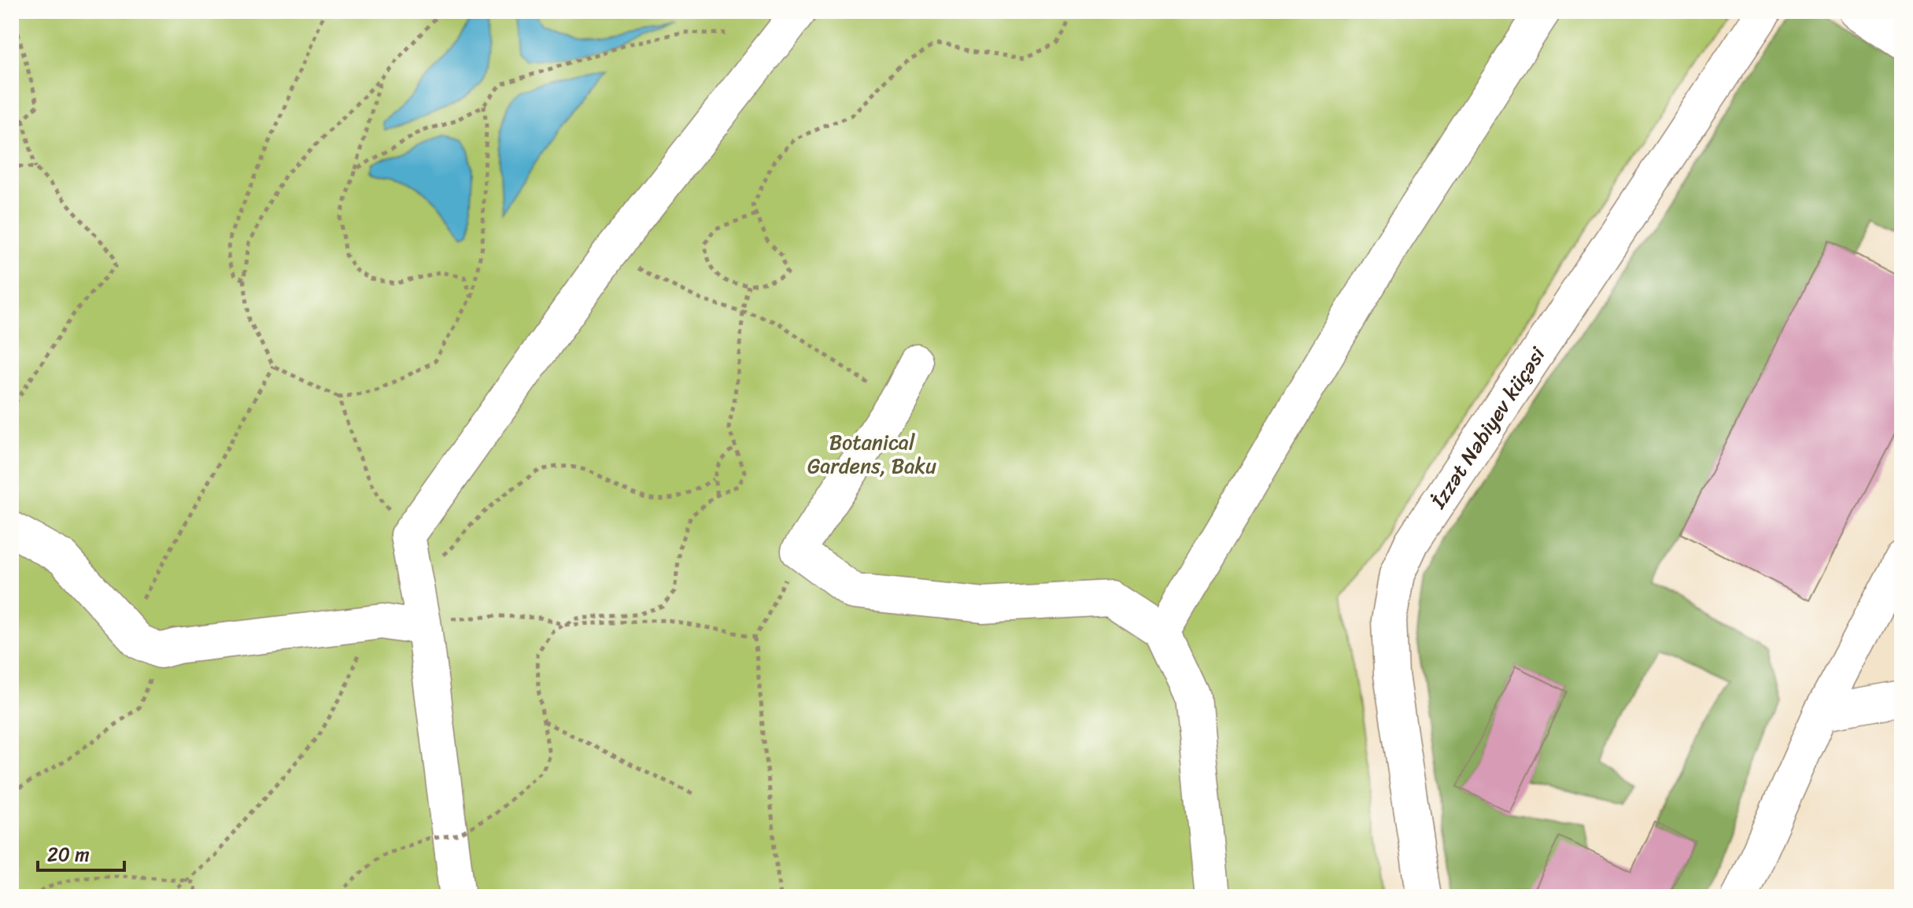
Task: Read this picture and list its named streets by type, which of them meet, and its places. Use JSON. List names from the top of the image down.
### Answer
{
  "streets": {
    "main road": ["İzzət Nəbiyev küçəsi"]
  },
  "parks": ["Botanical Gardens, Baku"],
  "scale_bar": "20 m"
}
